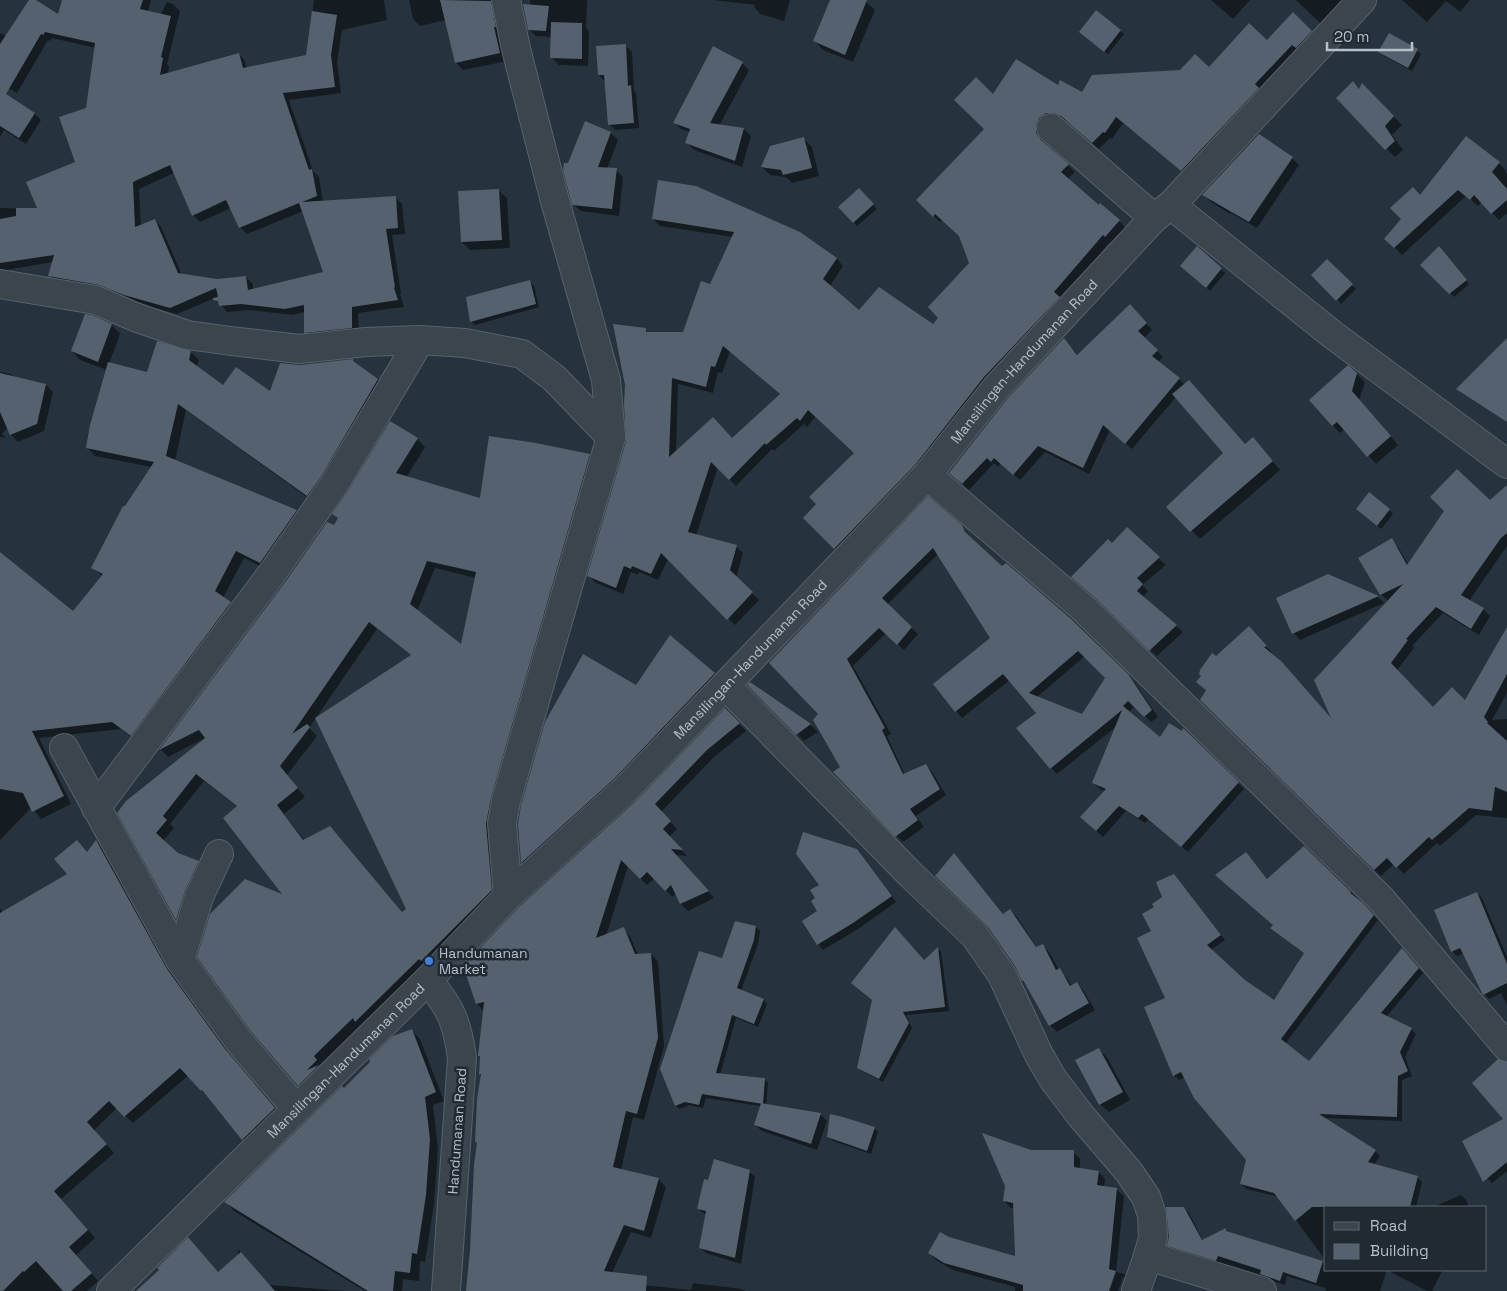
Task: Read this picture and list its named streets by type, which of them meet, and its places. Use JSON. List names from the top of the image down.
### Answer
{
  "streets": {
    "street": ["Mansilingan-Handumanan Road", "Handumanan Road"]
  },
  "crossings": [
    ["Mansilingan-Handumanan Road", "Handumanan Road"]
  ],
  "places": ["Handumanan Market"],
  "legend": ["Road", "Building"],
  "scale_bar": "20 m"
}
